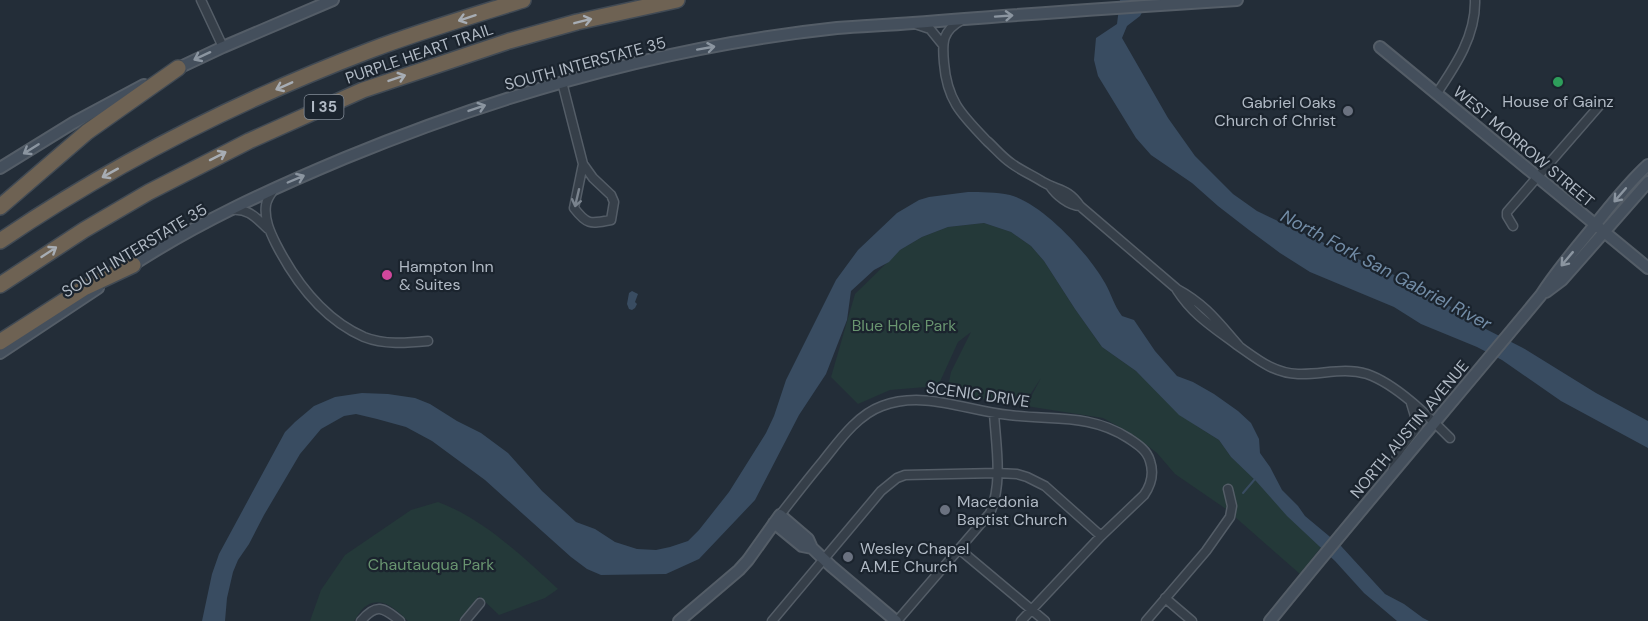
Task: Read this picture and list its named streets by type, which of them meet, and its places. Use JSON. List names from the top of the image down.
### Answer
{
  "streets": {
    "highway": ["PURPLE HEART TRAIL", "I 35"],
    "main road": [
      "SOUTH INTERSTATE 35",
      "WEST MORROW STREET",
      "SCENIC DRIVE",
      "NORTH AUSTIN AVENUE"
    ]
  },
  "crossings": [
    ["WEST MORROW STREET", "NORTH AUSTIN AVENUE"]
  ],
  "one_way": ["SOUTH INTERSTATE 35"],
  "water": ["North Fork San Gabriel River"],
  "parks": ["Blue Hole Park", "Chautauqua Park"],
  "places": [
    "House of Gainz",
    "Gabriel Oaks Church of Christ",
    "Hampton Inn & Suites",
    "Macedonia Baptist Church",
    "Wesley Chapel A.M.E Church"
  ]
}
